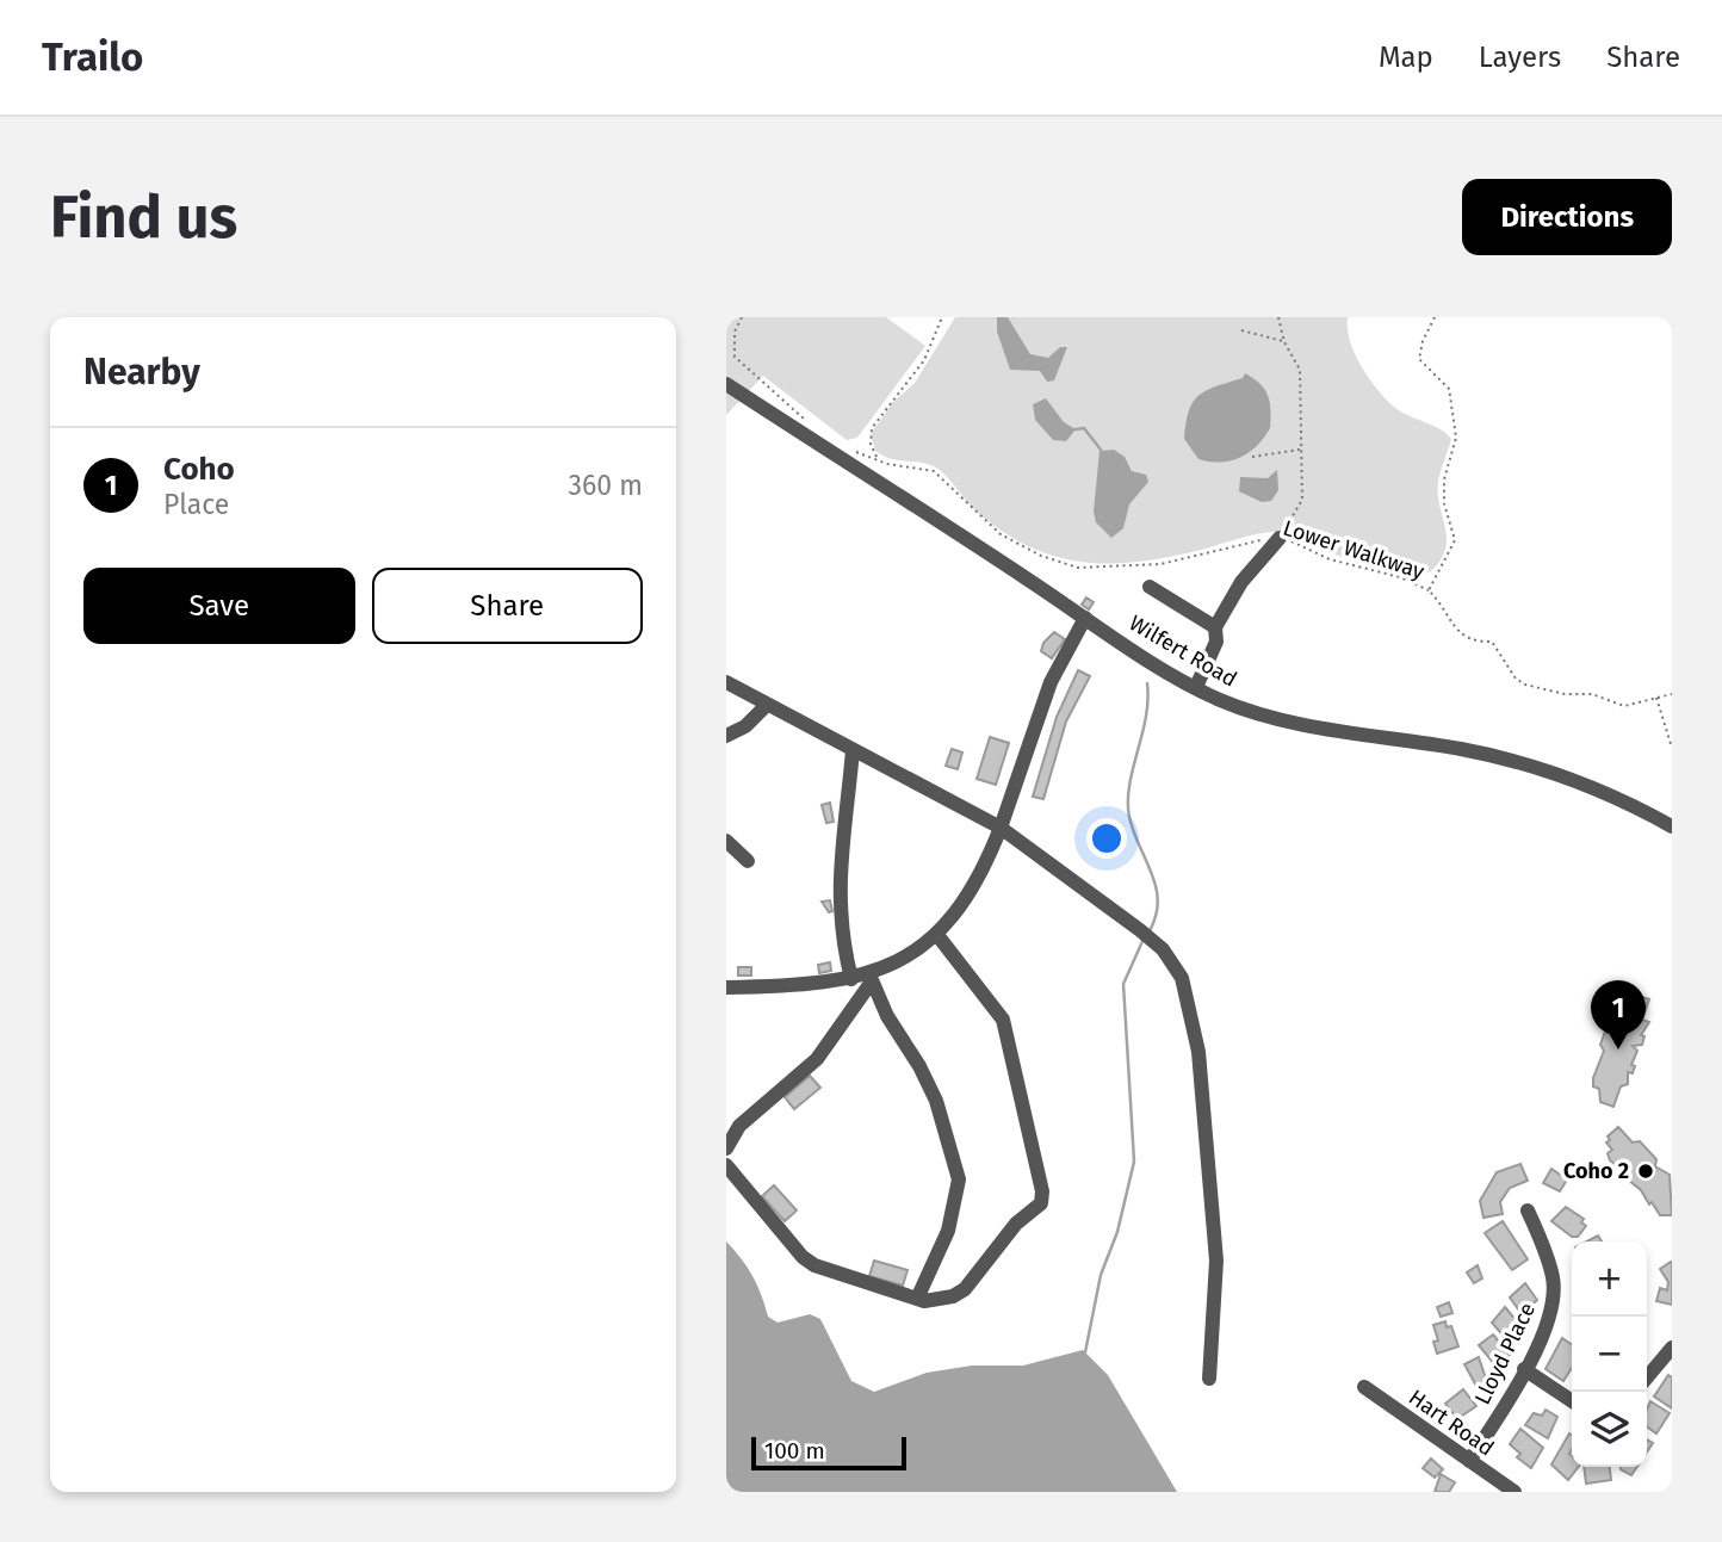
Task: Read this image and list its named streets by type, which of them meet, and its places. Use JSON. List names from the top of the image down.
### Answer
{
  "streets": {
    "street": ["Wilfert Road", "Lloyd Place", "Hart Road"],
    "path": ["Lower Walkway"]
  },
  "crossings": [
    ["Lloyd Place", "Hart Road"]
  ],
  "places": ["Coho 2"],
  "scale_bar": "100 m",
  "page": {
    "header": "Trailo",
    "nav": ["Map", "Layers", "Share"],
    "buttons": [
      "Directions",
      ["Save", "Share"]
    ],
    "title": "Find us",
    "heading": "Nearby",
    "list": [
      {
        "mark": "1",
        "name": "Coho",
        "note": "Place",
        "value": "360 m"
      }
    ],
    "pins": "1",
    "map_buttons": ["+", "−"],
    "scale": "100 m"
  }
}
